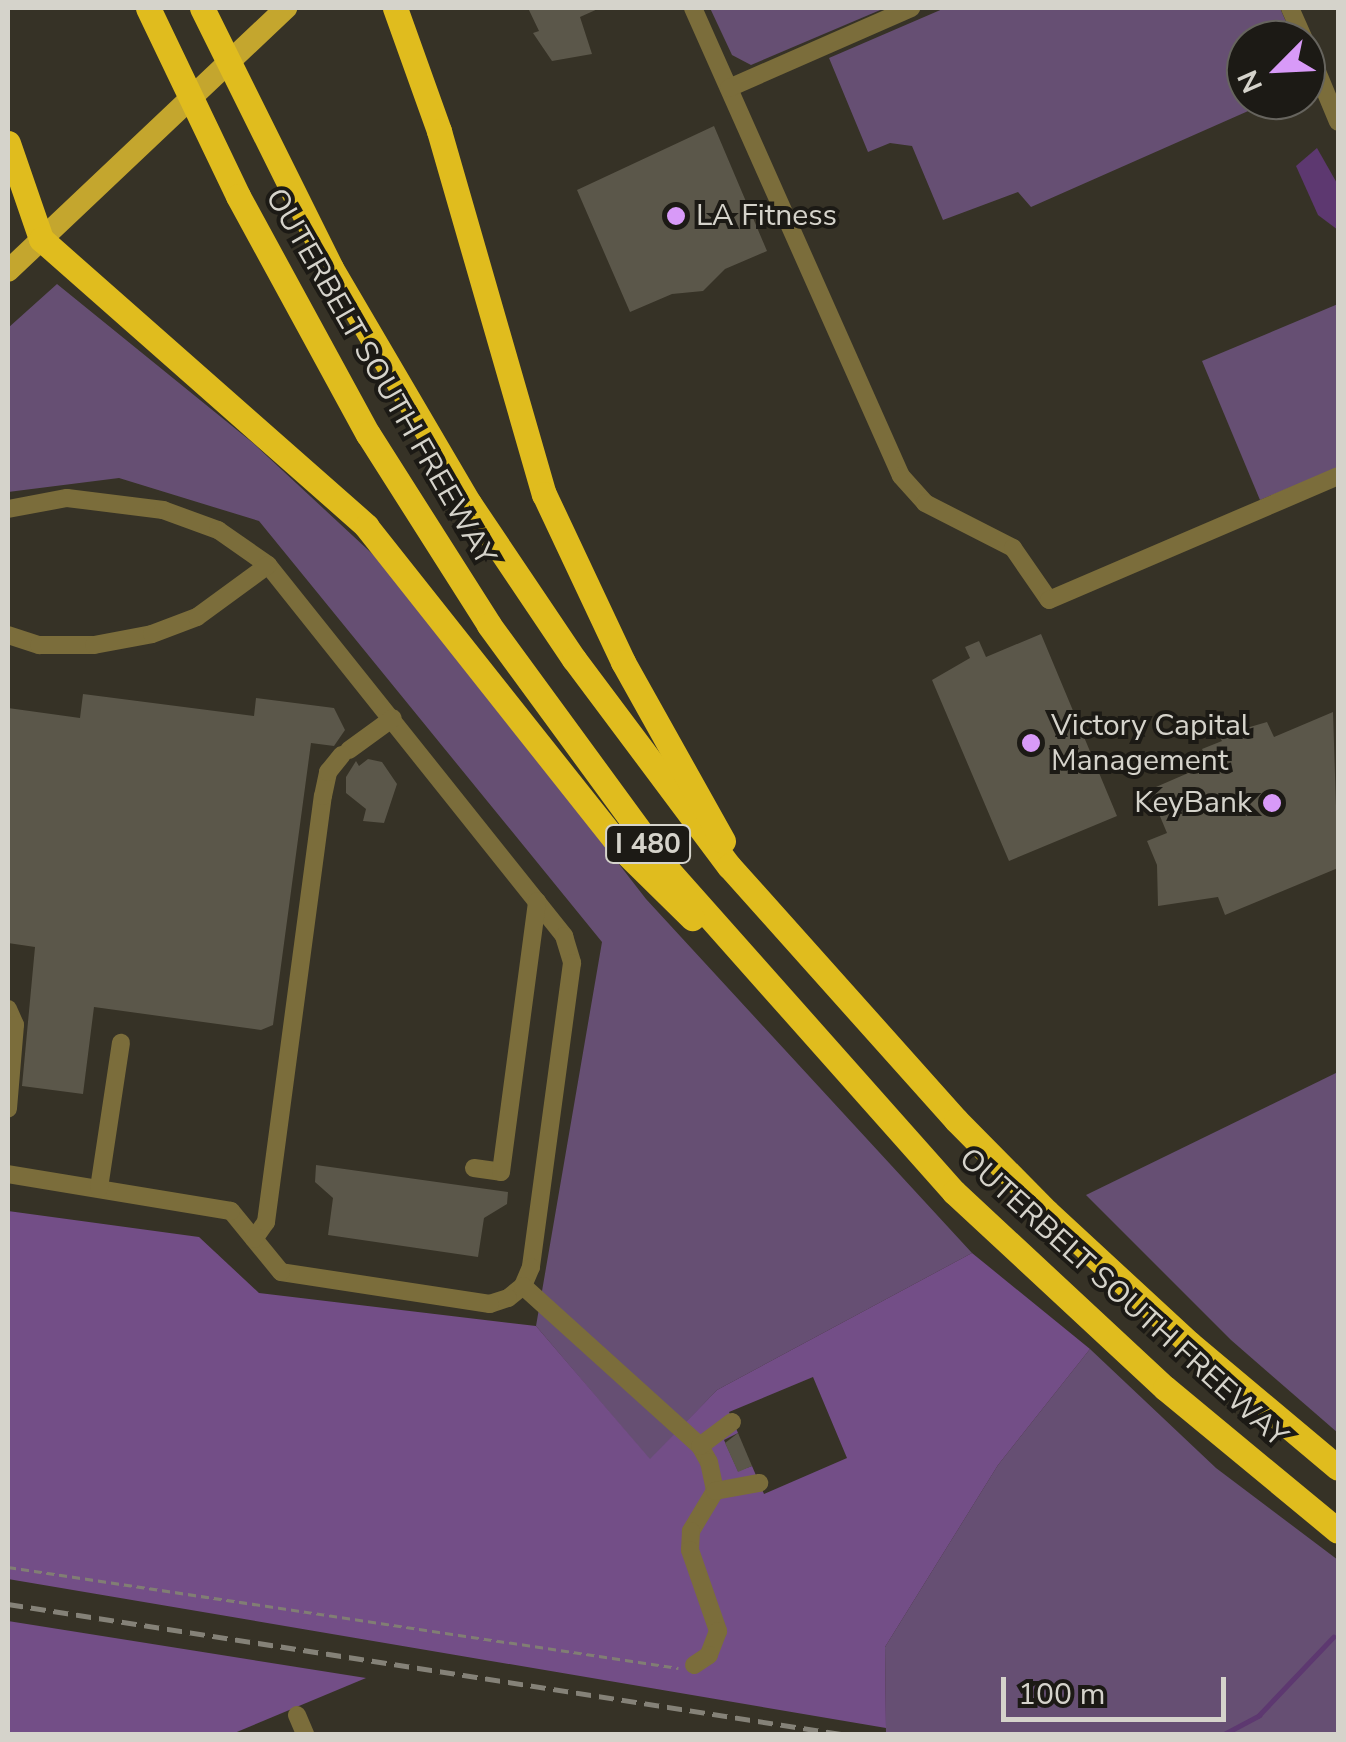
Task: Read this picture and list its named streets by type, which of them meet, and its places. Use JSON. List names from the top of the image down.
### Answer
{
  "streets": {
    "highway": ["OUTERBELT SOUTH FREEWAY", "I 480"]
  },
  "places": ["LA Fitness", "Victory Capital Management", "KeyBank"],
  "scale_bar": "100 m",
  "north": "bottom left"
}
